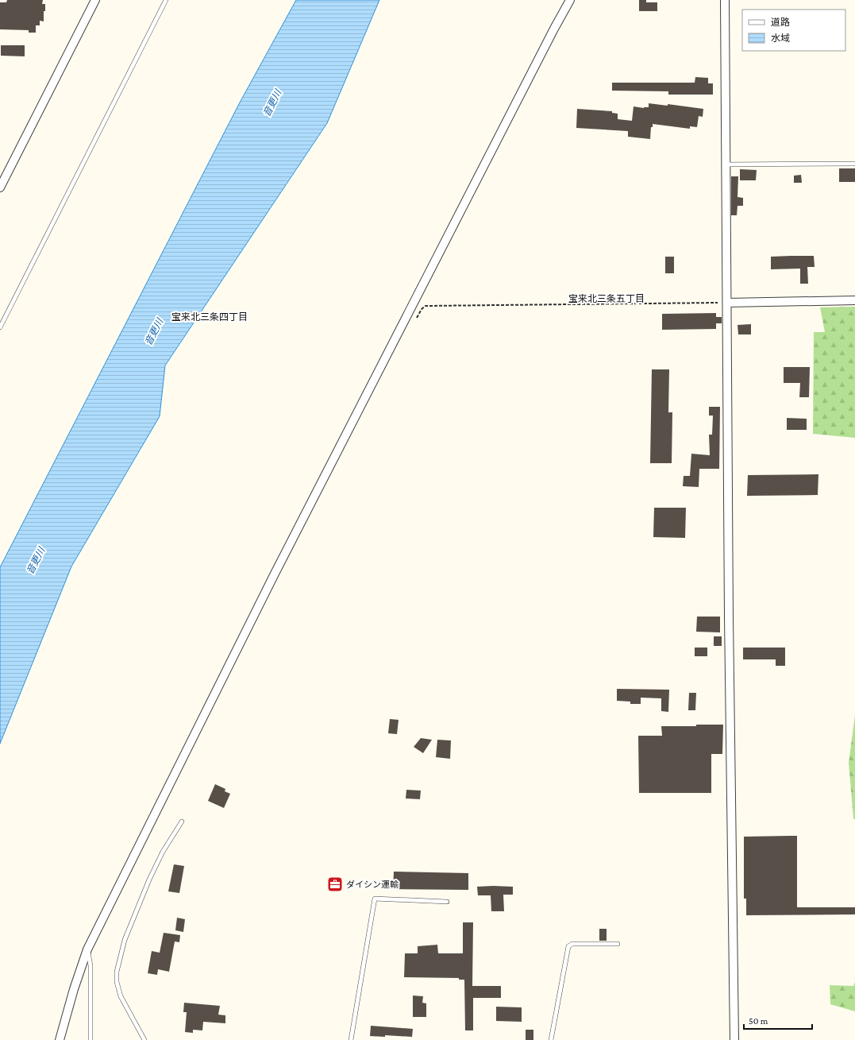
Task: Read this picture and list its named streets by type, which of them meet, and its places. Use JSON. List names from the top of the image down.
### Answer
{
  "districts": ["宝来北三条五丁目", "宝来北三条四丁目"],
  "water": ["音更川"],
  "places": {
    "office": ["ダイシン運輸"]
  },
  "legend": ["道路", "水域"],
  "scale_bar": "50 m"
}
